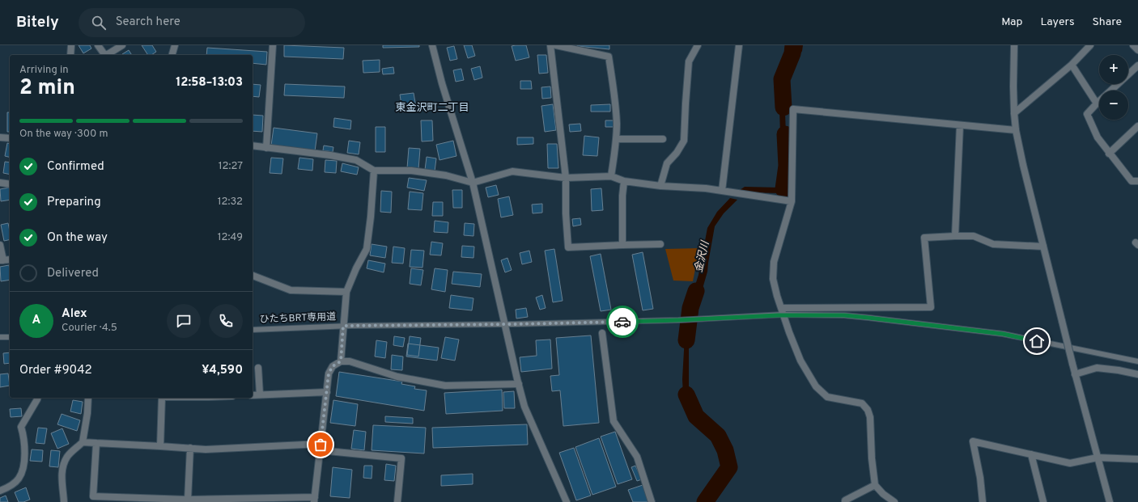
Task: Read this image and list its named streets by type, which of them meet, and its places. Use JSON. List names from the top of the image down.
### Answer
{
  "streets": {
    "lane": ["ひたちBRT専用道"]
  },
  "districts": ["東金沢町二丁目"],
  "water": ["金沢川"],
  "page": {
    "header": "Bitely",
    "search": "Search here",
    "nav": ["Map", "Layers", "Share"],
    "map_buttons": ["+", "−"],
    "heading": ["2 min", "Arriving in", "12:58–13:03"],
    "panel": [
      "Alex",
      "Courier · 4.5",
      "Order #9042",
      "¥4,590"
    ],
    "bar": "On the way · 300 m",
    "list": [
      ["Confirmed", "12:27"],
      ["Preparing", "12:32"],
      ["On the way", "12:49"],
      "Delivered"
    ],
    "round": "A"
  }
}
